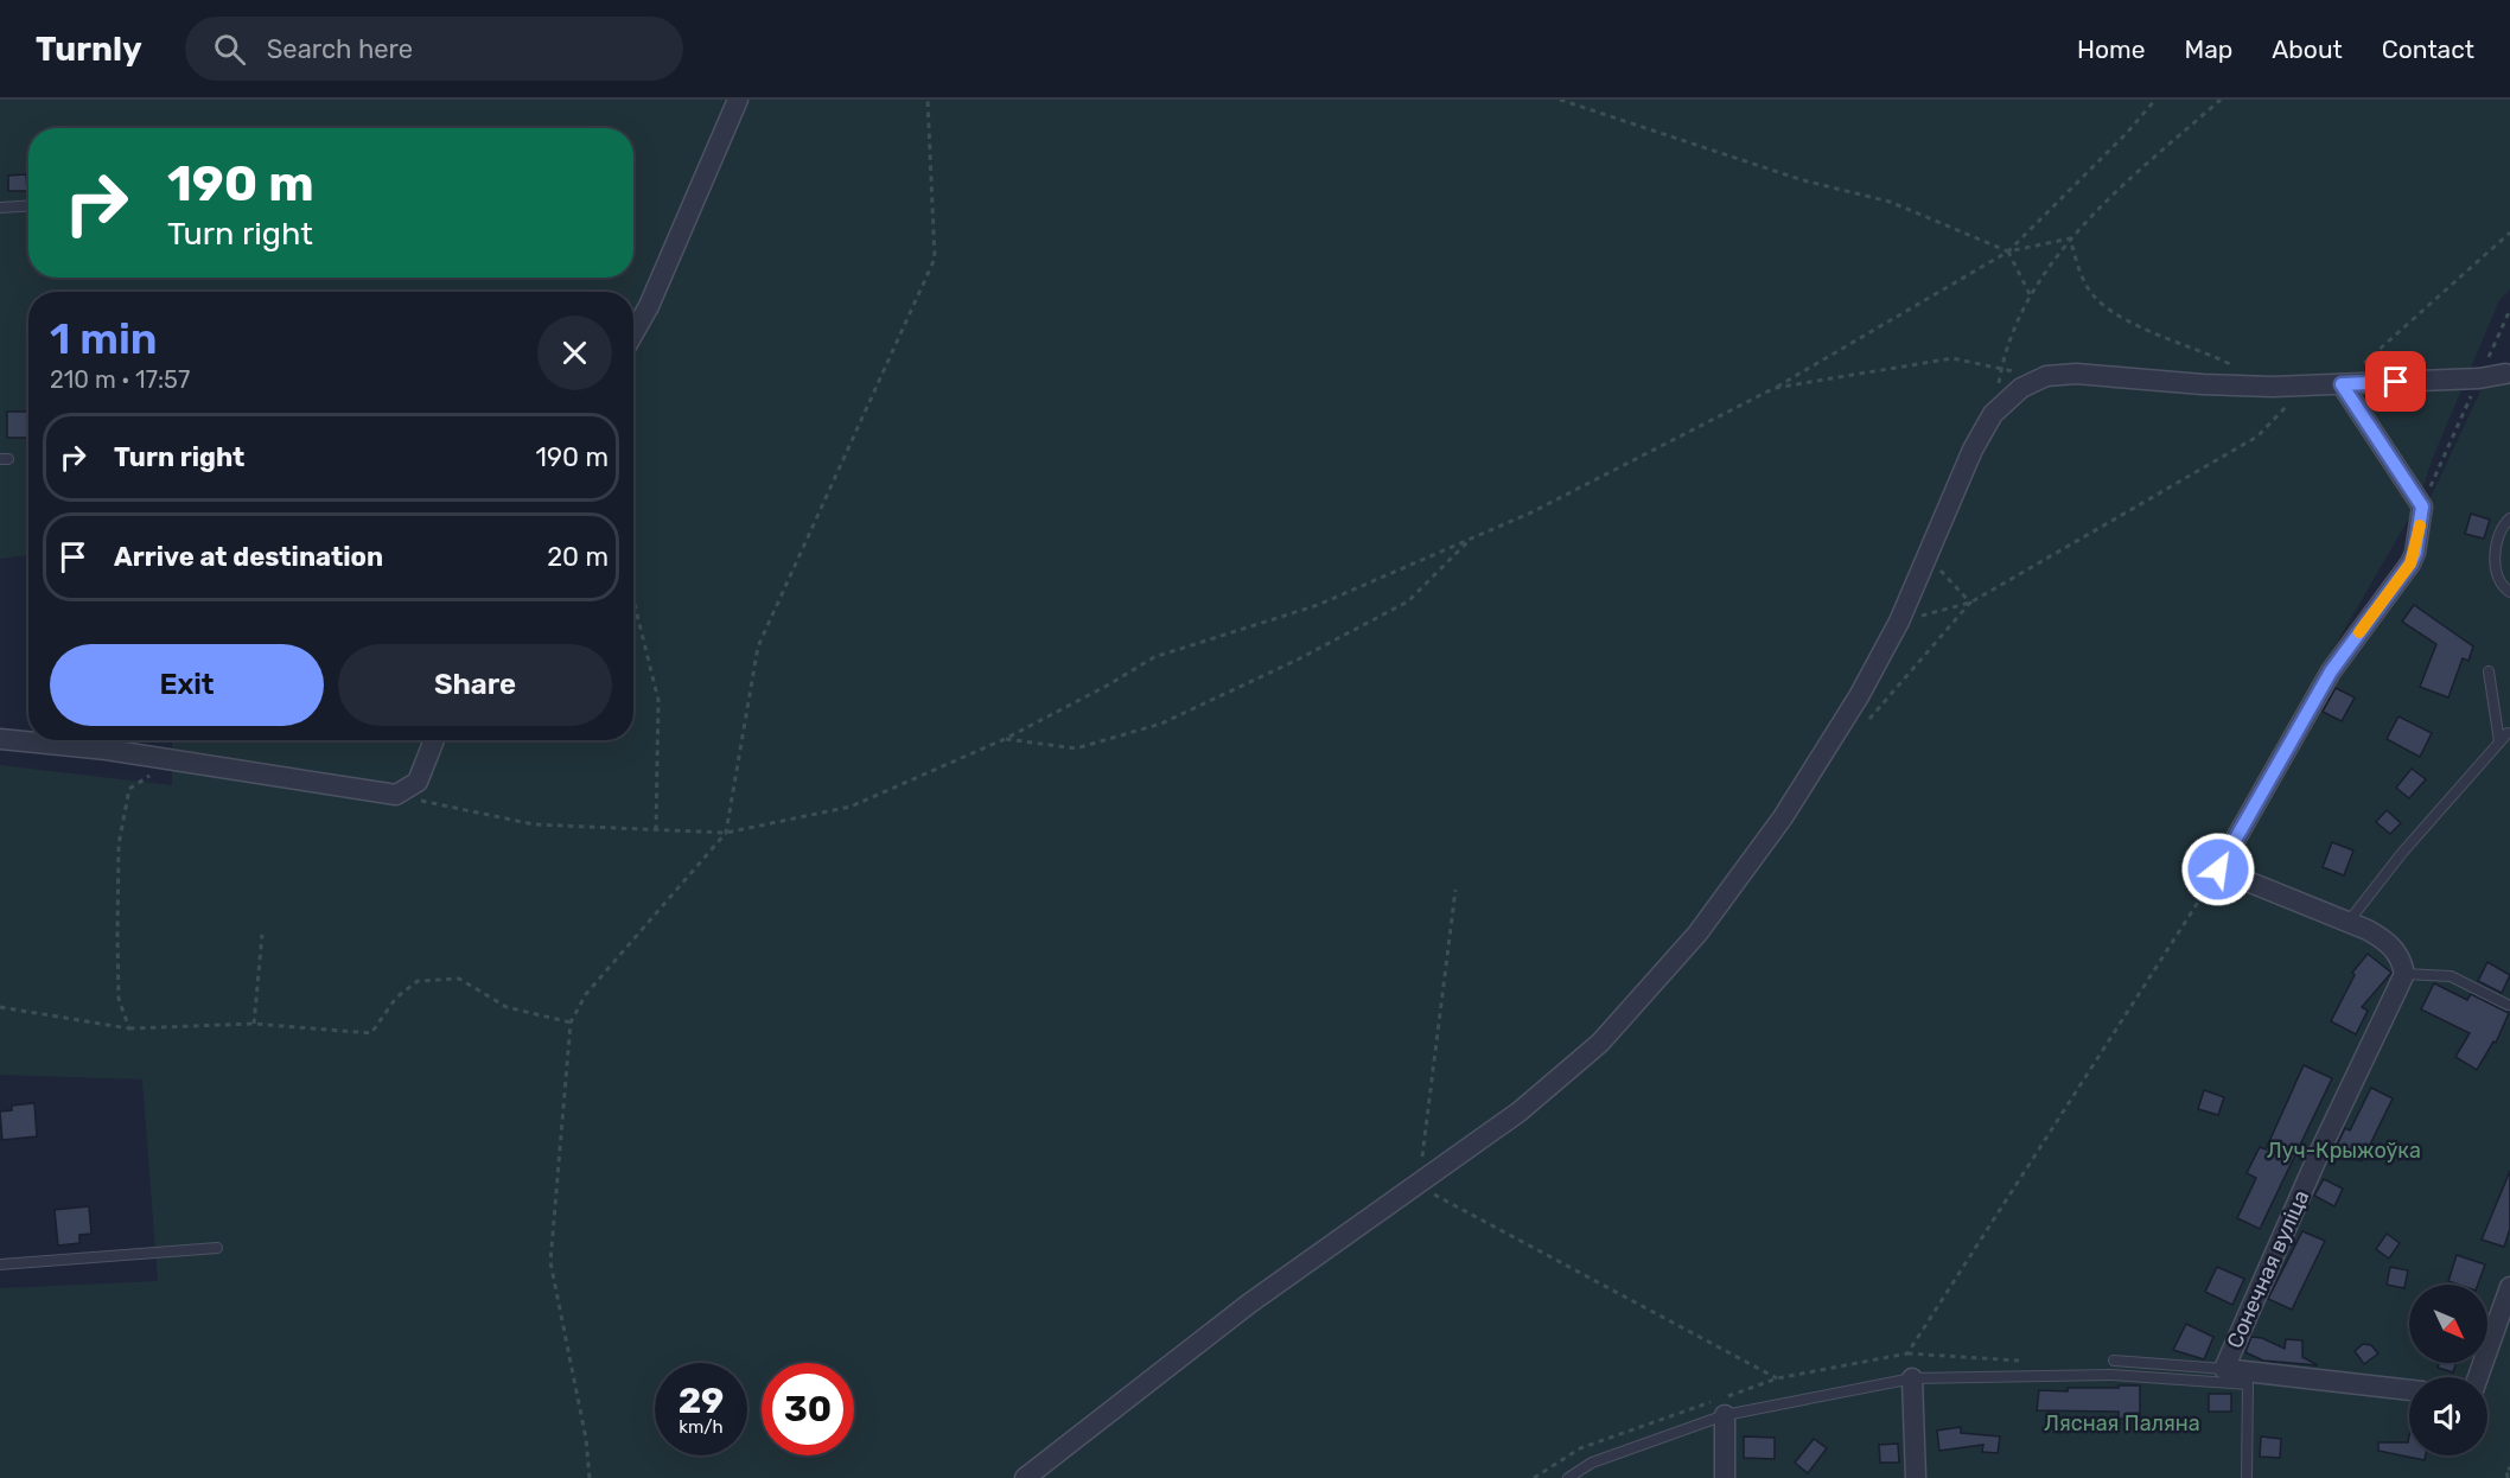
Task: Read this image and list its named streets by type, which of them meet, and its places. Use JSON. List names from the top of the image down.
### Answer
{
  "streets": {
    "street": ["Сонечная вуліца"]
  },
  "parks": ["Луч-Крыжоўка", "Лясная Паляна"],
  "north": "bottom right",
  "page": {
    "header": "Turnly",
    "search": "Search here",
    "nav": [
      "Home",
      "Map",
      "About",
      "Contact"
    ],
    "turn": ["190 m", "Turn right"],
    "heading": ["1 min", "210 m · 17:57"],
    "list": [
      {
        "name": "Turn right",
        "value": "190 m"
      },
      {
        "name": "Arrive at destination",
        "value": "20 m"
      }
    ],
    "buttons": ["Exit", "Share"],
    "speed": "29 km/h",
    "limit": "30"
  }
}
